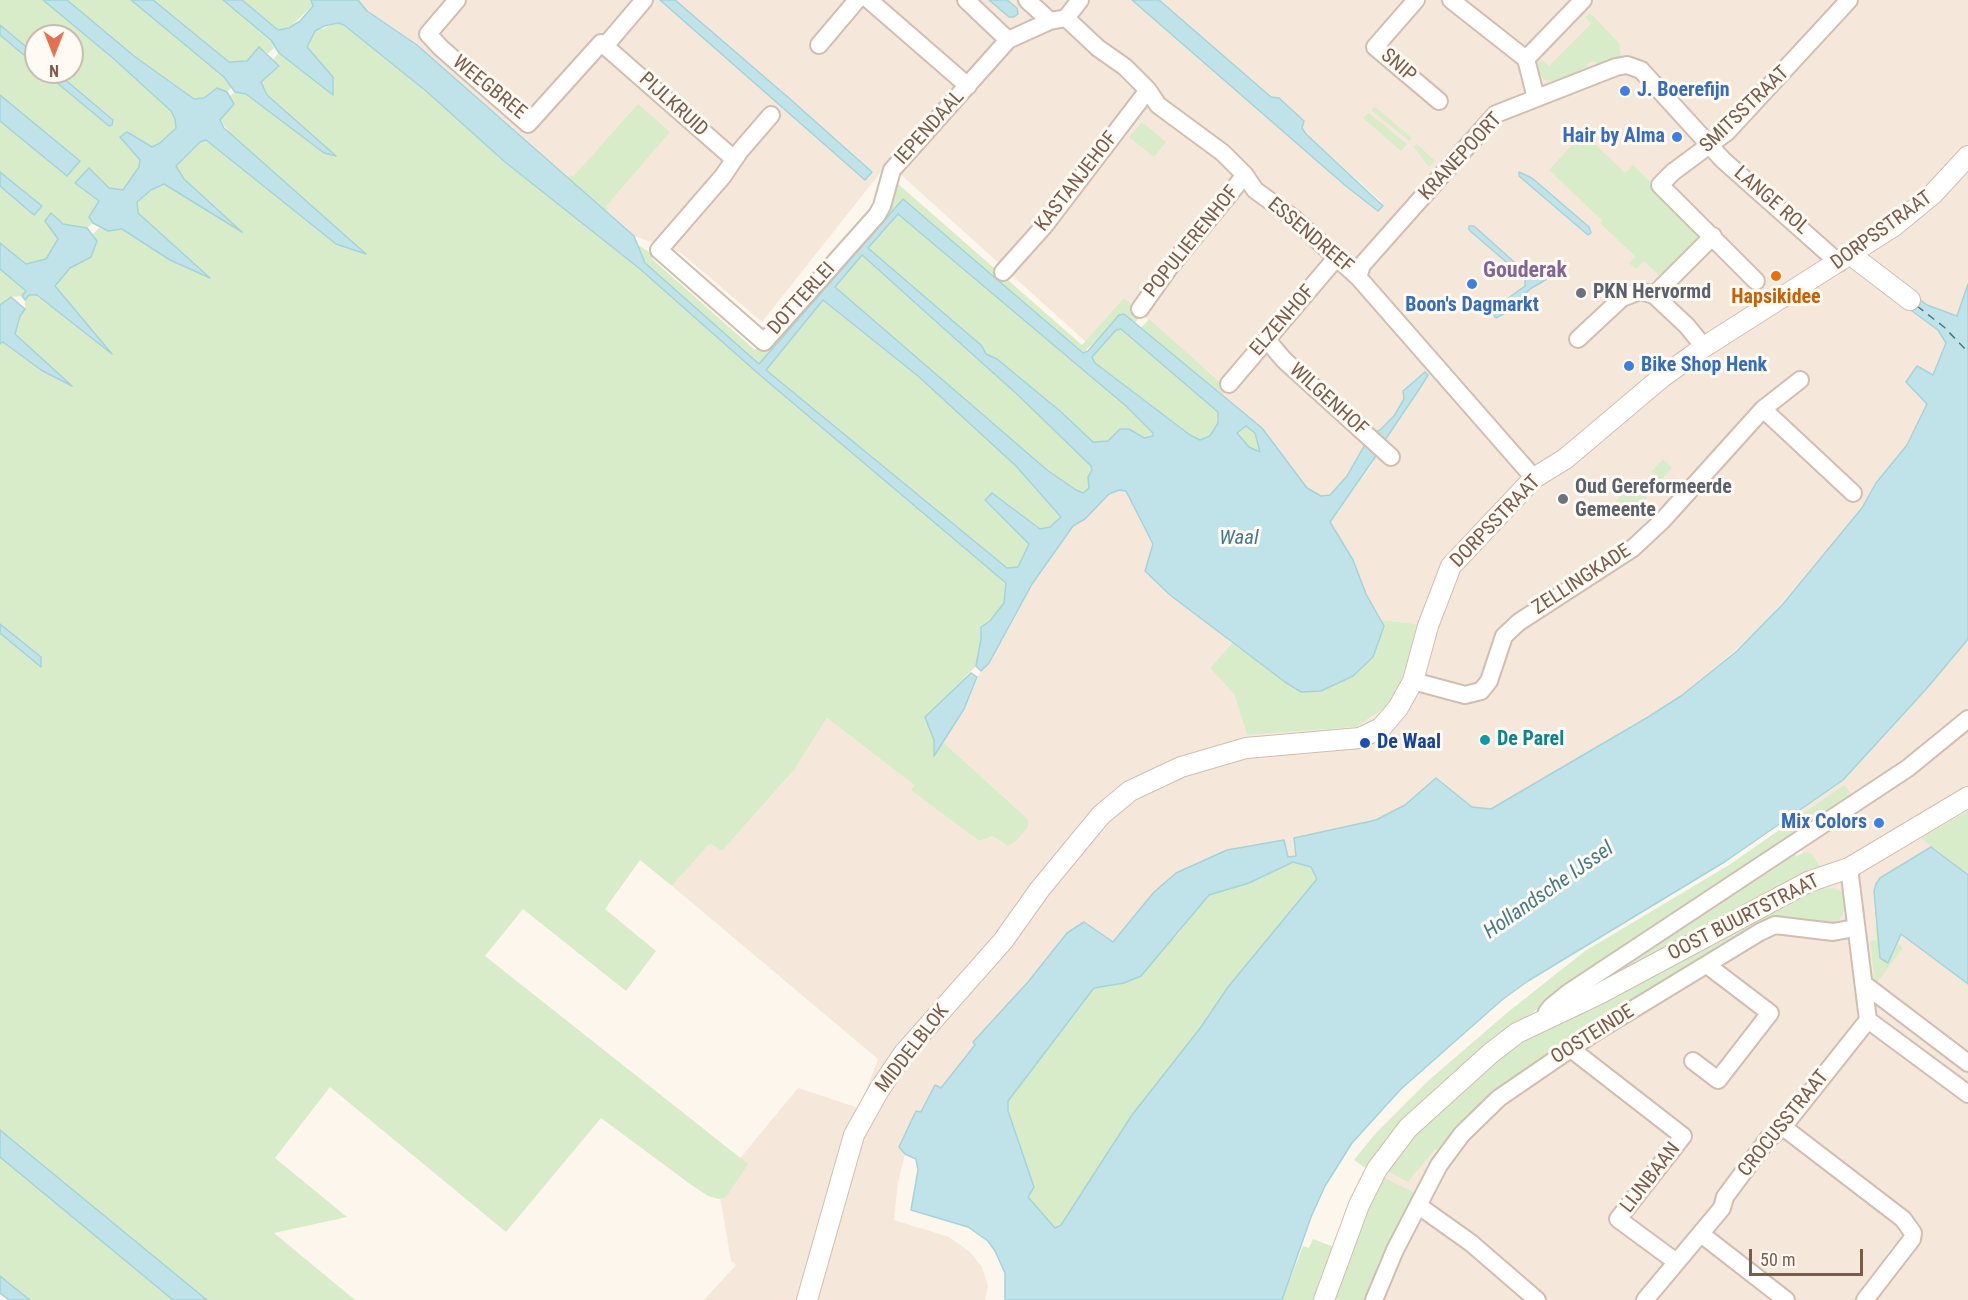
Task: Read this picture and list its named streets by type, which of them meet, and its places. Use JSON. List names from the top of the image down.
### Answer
{
  "streets": {
    "street": [
      "SNIP",
      "WEEGBREE",
      "PIJLKRUID",
      "SMITSSTRAAT",
      "IEPENDAAL",
      "KRANEPOORT",
      "KASTANJEHOF",
      "LANGE ROL",
      "DORPSSTRAAT",
      "ESSENDREEF",
      "POPULIERENHOF",
      "DOTTERLEI",
      "ELZENHOF",
      "WILGENHOF",
      "ZELLINGKADE",
      "OOST BUURTSTRAAT",
      "OOSTEINDE",
      "MIDDELBLOK",
      "CROCUSSTRAAT",
      "LIJNBAAN"
    ]
  },
  "crossings": [
    ["WEEGBREE", "PIJLKRUID"],
    ["PIJLKRUID", "DOTTERLEI"],
    ["SMITSSTRAAT", "LANGE ROL"],
    ["IEPENDAAL", "DOTTERLEI"],
    ["KRANEPOORT", "LANGE ROL"],
    ["KRANEPOORT", "ESSENDREEF"],
    ["KASTANJEHOF", "ESSENDREEF"],
    ["LANGE ROL", "DORPSSTRAAT"],
    ["DORPSSTRAAT", "ESSENDREEF"],
    ["DORPSSTRAAT", "ZELLINGKADE"],
    ["DORPSSTRAAT", "MIDDELBLOK"],
    ["ESSENDREEF", "POPULIERENHOF"],
    ["ESSENDREEF", "ELZENHOF"],
    ["ELZENHOF", "WILGENHOF"],
    ["OOSTEINDE", "LIJNBAAN"],
    ["CROCUSSTRAAT", "LIJNBAAN"]
  ],
  "districts": ["Gouderak"],
  "water": ["Waal", "Hollandsche IJssel"],
  "places": [
    "J. Boerefijn",
    "Hair by Alma",
    "Hapsikidee",
    "Boon's Dagmarkt",
    "PKN Hervormd",
    "Bike Shop Henk",
    "Oud Gereformeerde Gemeente",
    "De Parel",
    "De Waal",
    "Mix Colors"
  ],
  "scale_bar": "50 m",
  "north": "bottom"
}
